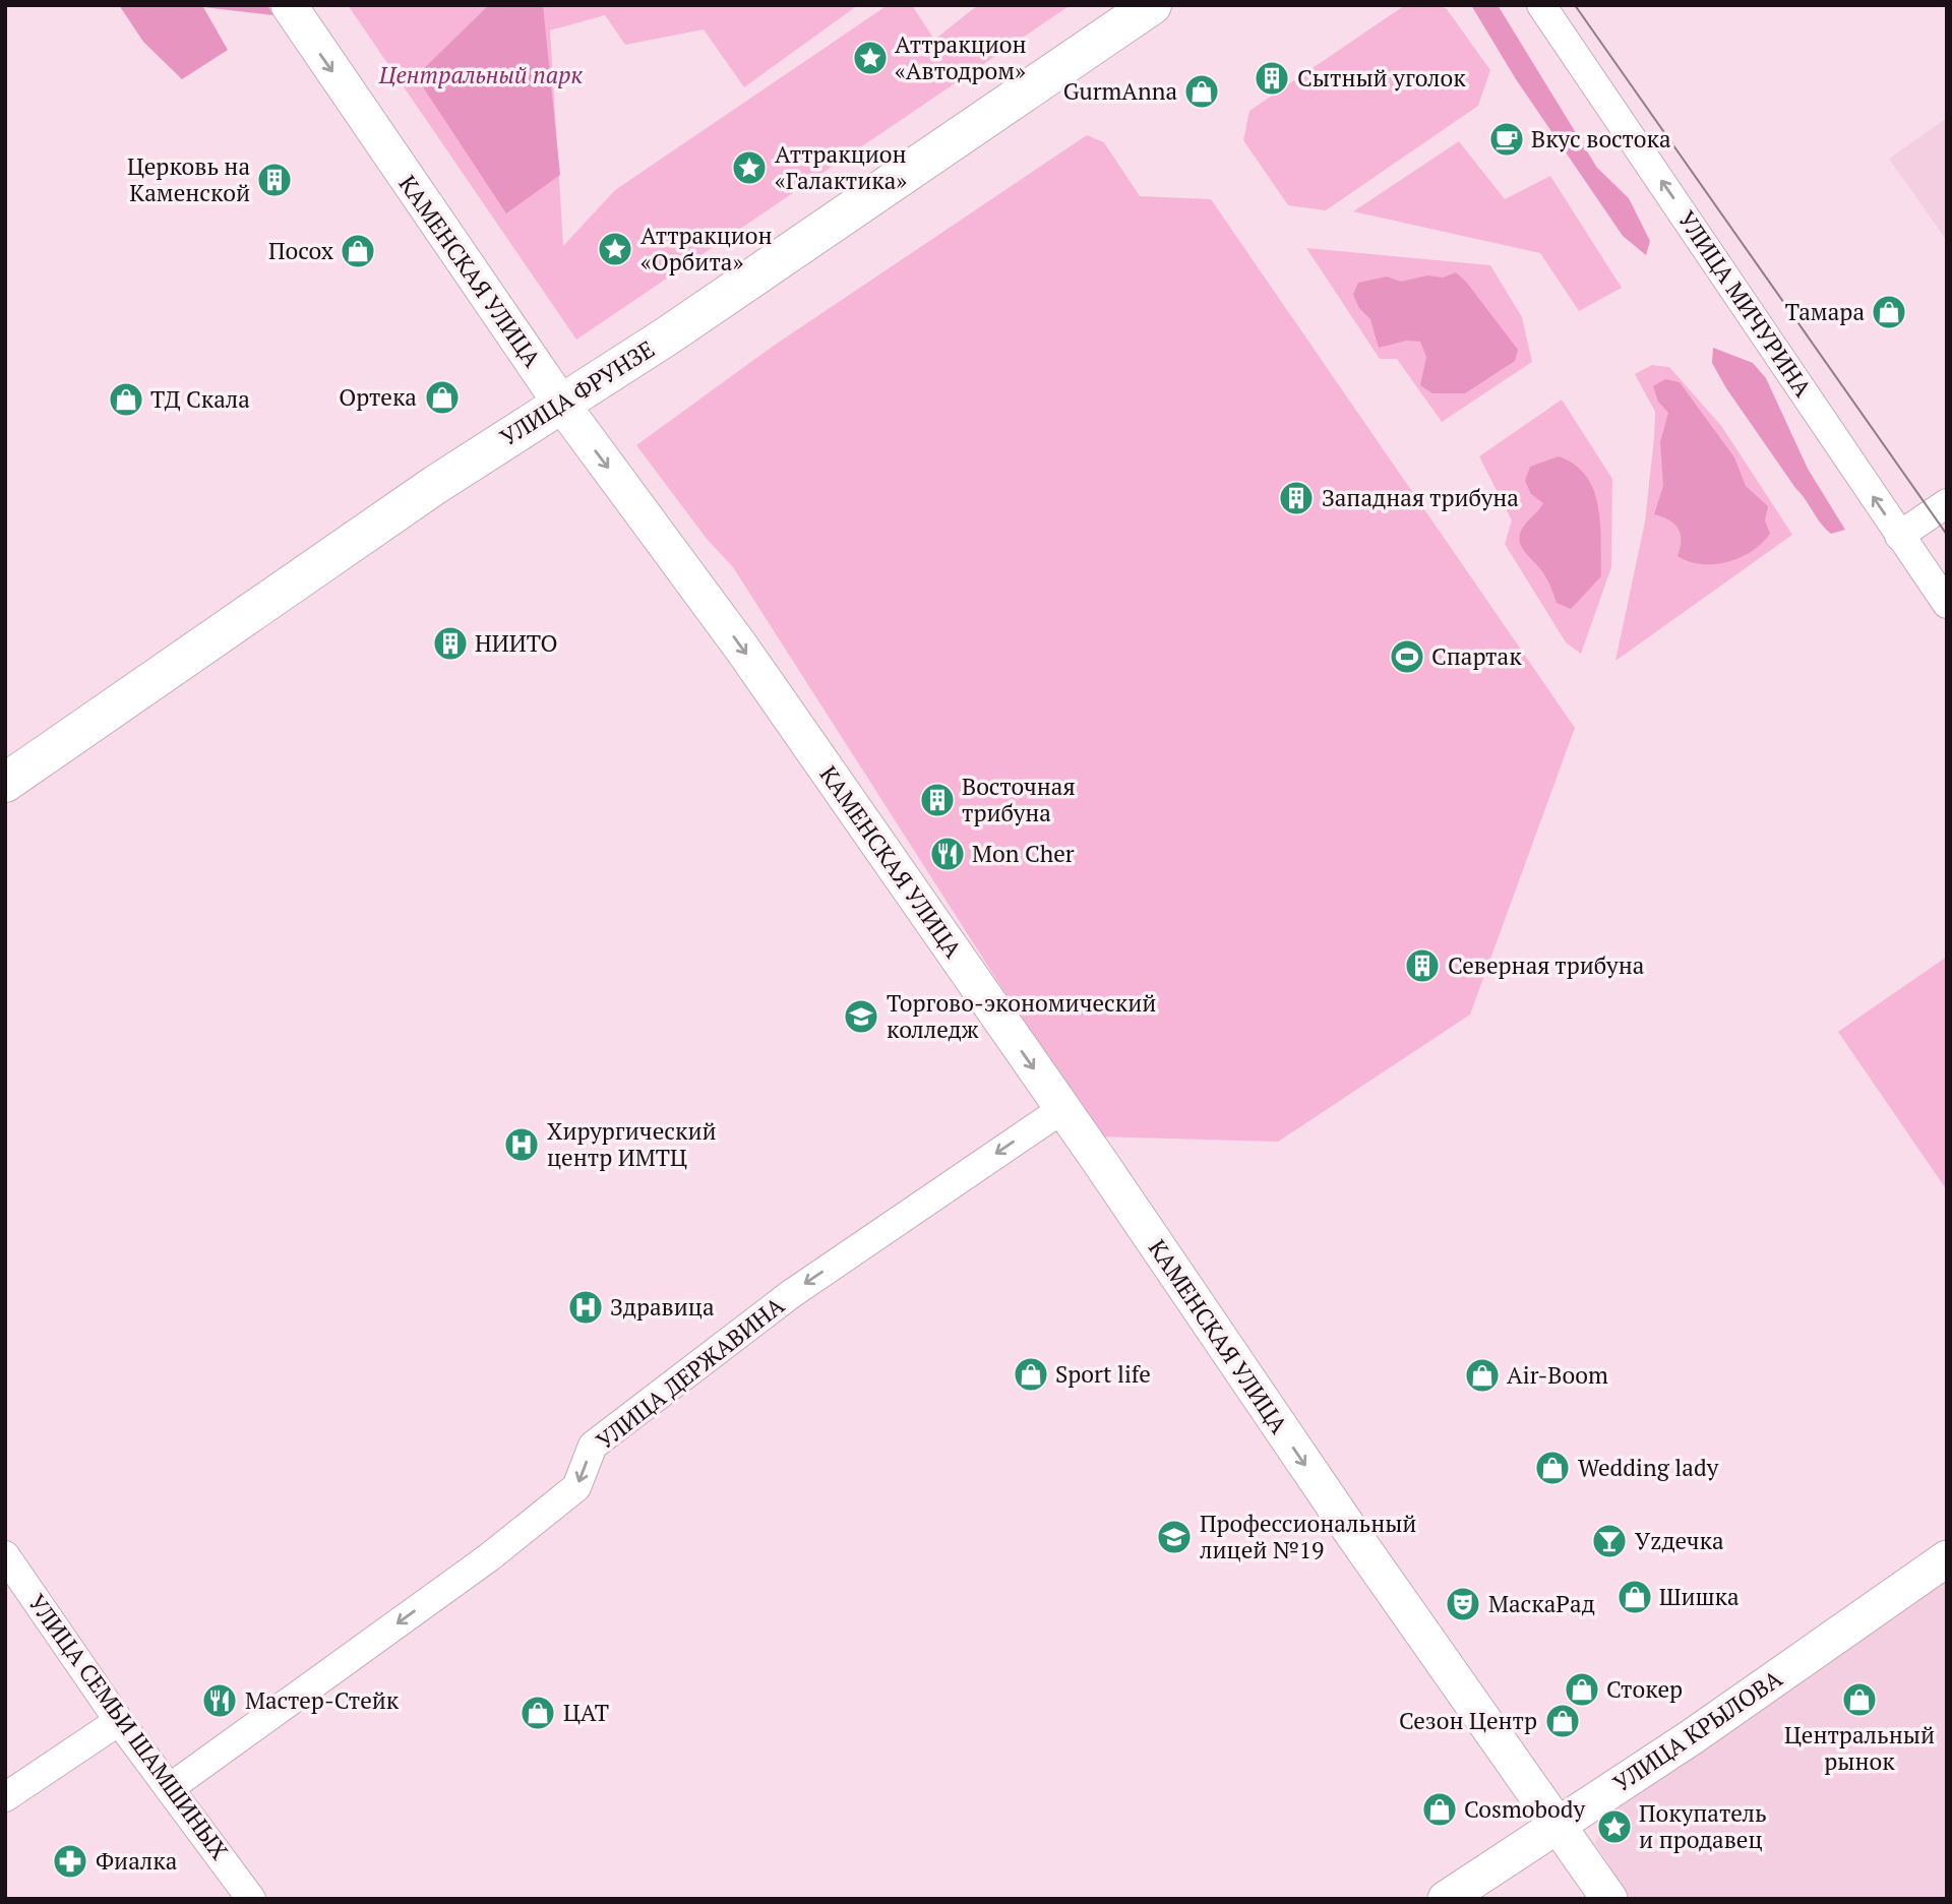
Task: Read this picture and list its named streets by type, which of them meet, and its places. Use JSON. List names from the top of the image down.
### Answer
{
  "streets": {
    "main road": ["УЛИЦА ФРУНЗЕ"],
    "street": [
      "КАМЕНСКАЯ УЛИЦА",
      "УЛИЦА МИЧУРИНА",
      "УЛИЦА ДЕРЖАВИНА",
      "УЛИЦА СЕМЬИ ШАМШИНЫХ",
      "УЛИЦА КРЫЛОВА"
    ]
  },
  "crossings": [
    ["КАМЕНСКАЯ УЛИЦА", "УЛИЦА ФРУНЗЕ"],
    ["КАМЕНСКАЯ УЛИЦА", "УЛИЦА ДЕРЖАВИНА"],
    ["КАМЕНСКАЯ УЛИЦА", "УЛИЦА КРЫЛОВА"],
    ["УЛИЦА ДЕРЖАВИНА", "УЛИЦА СЕМЬИ ШАМШИНЫХ"]
  ],
  "one_way": ["КАМЕНСКАЯ УЛИЦА", "УЛИЦА МИЧУРИНА", "УЛИЦА ДЕРЖАВИНА"],
  "parks": ["Центральный парк"],
  "places": {
    "place": [
      "Аттракцион «Автодром»",
      "Аттракцион «Галактика»",
      "Аттракцион «Орбита»",
      "Покупатель и продавец"
    ],
    "building": [
      "Сытный уголок",
      "Церковь на Каменской",
      "Западная трибуна",
      "НИИТО",
      "Восточная трибуна",
      "Северная трибуна"
    ],
    "shop": [
      "GurmAnna",
      "Посох",
      "Тамара",
      "Ортека",
      "ТД Скала",
      "Sport life",
      "Air-Boom",
      "Wedding lady",
      "Шишка",
      "Стокер",
      "Центральный рынок",
      "ЦАТ",
      "Сезон Центр",
      "Cosmobody"
    ],
    "cafe": ["Вкус востока"],
    "sports": ["Спартак"],
    "restaurant": ["Mon Cher", "Мастер-Стейк"],
    "school or university": ["Торгово-экономический колледж", "Профессиональный лицей №19"],
    "hospital": ["Хирургический центр ИМТЦ", "Здравица"],
    "bar": ["Уzдечка"],
    "theatre": ["МаскаРад"],
    "pharmacy": ["Фиалка"]
  }
}
